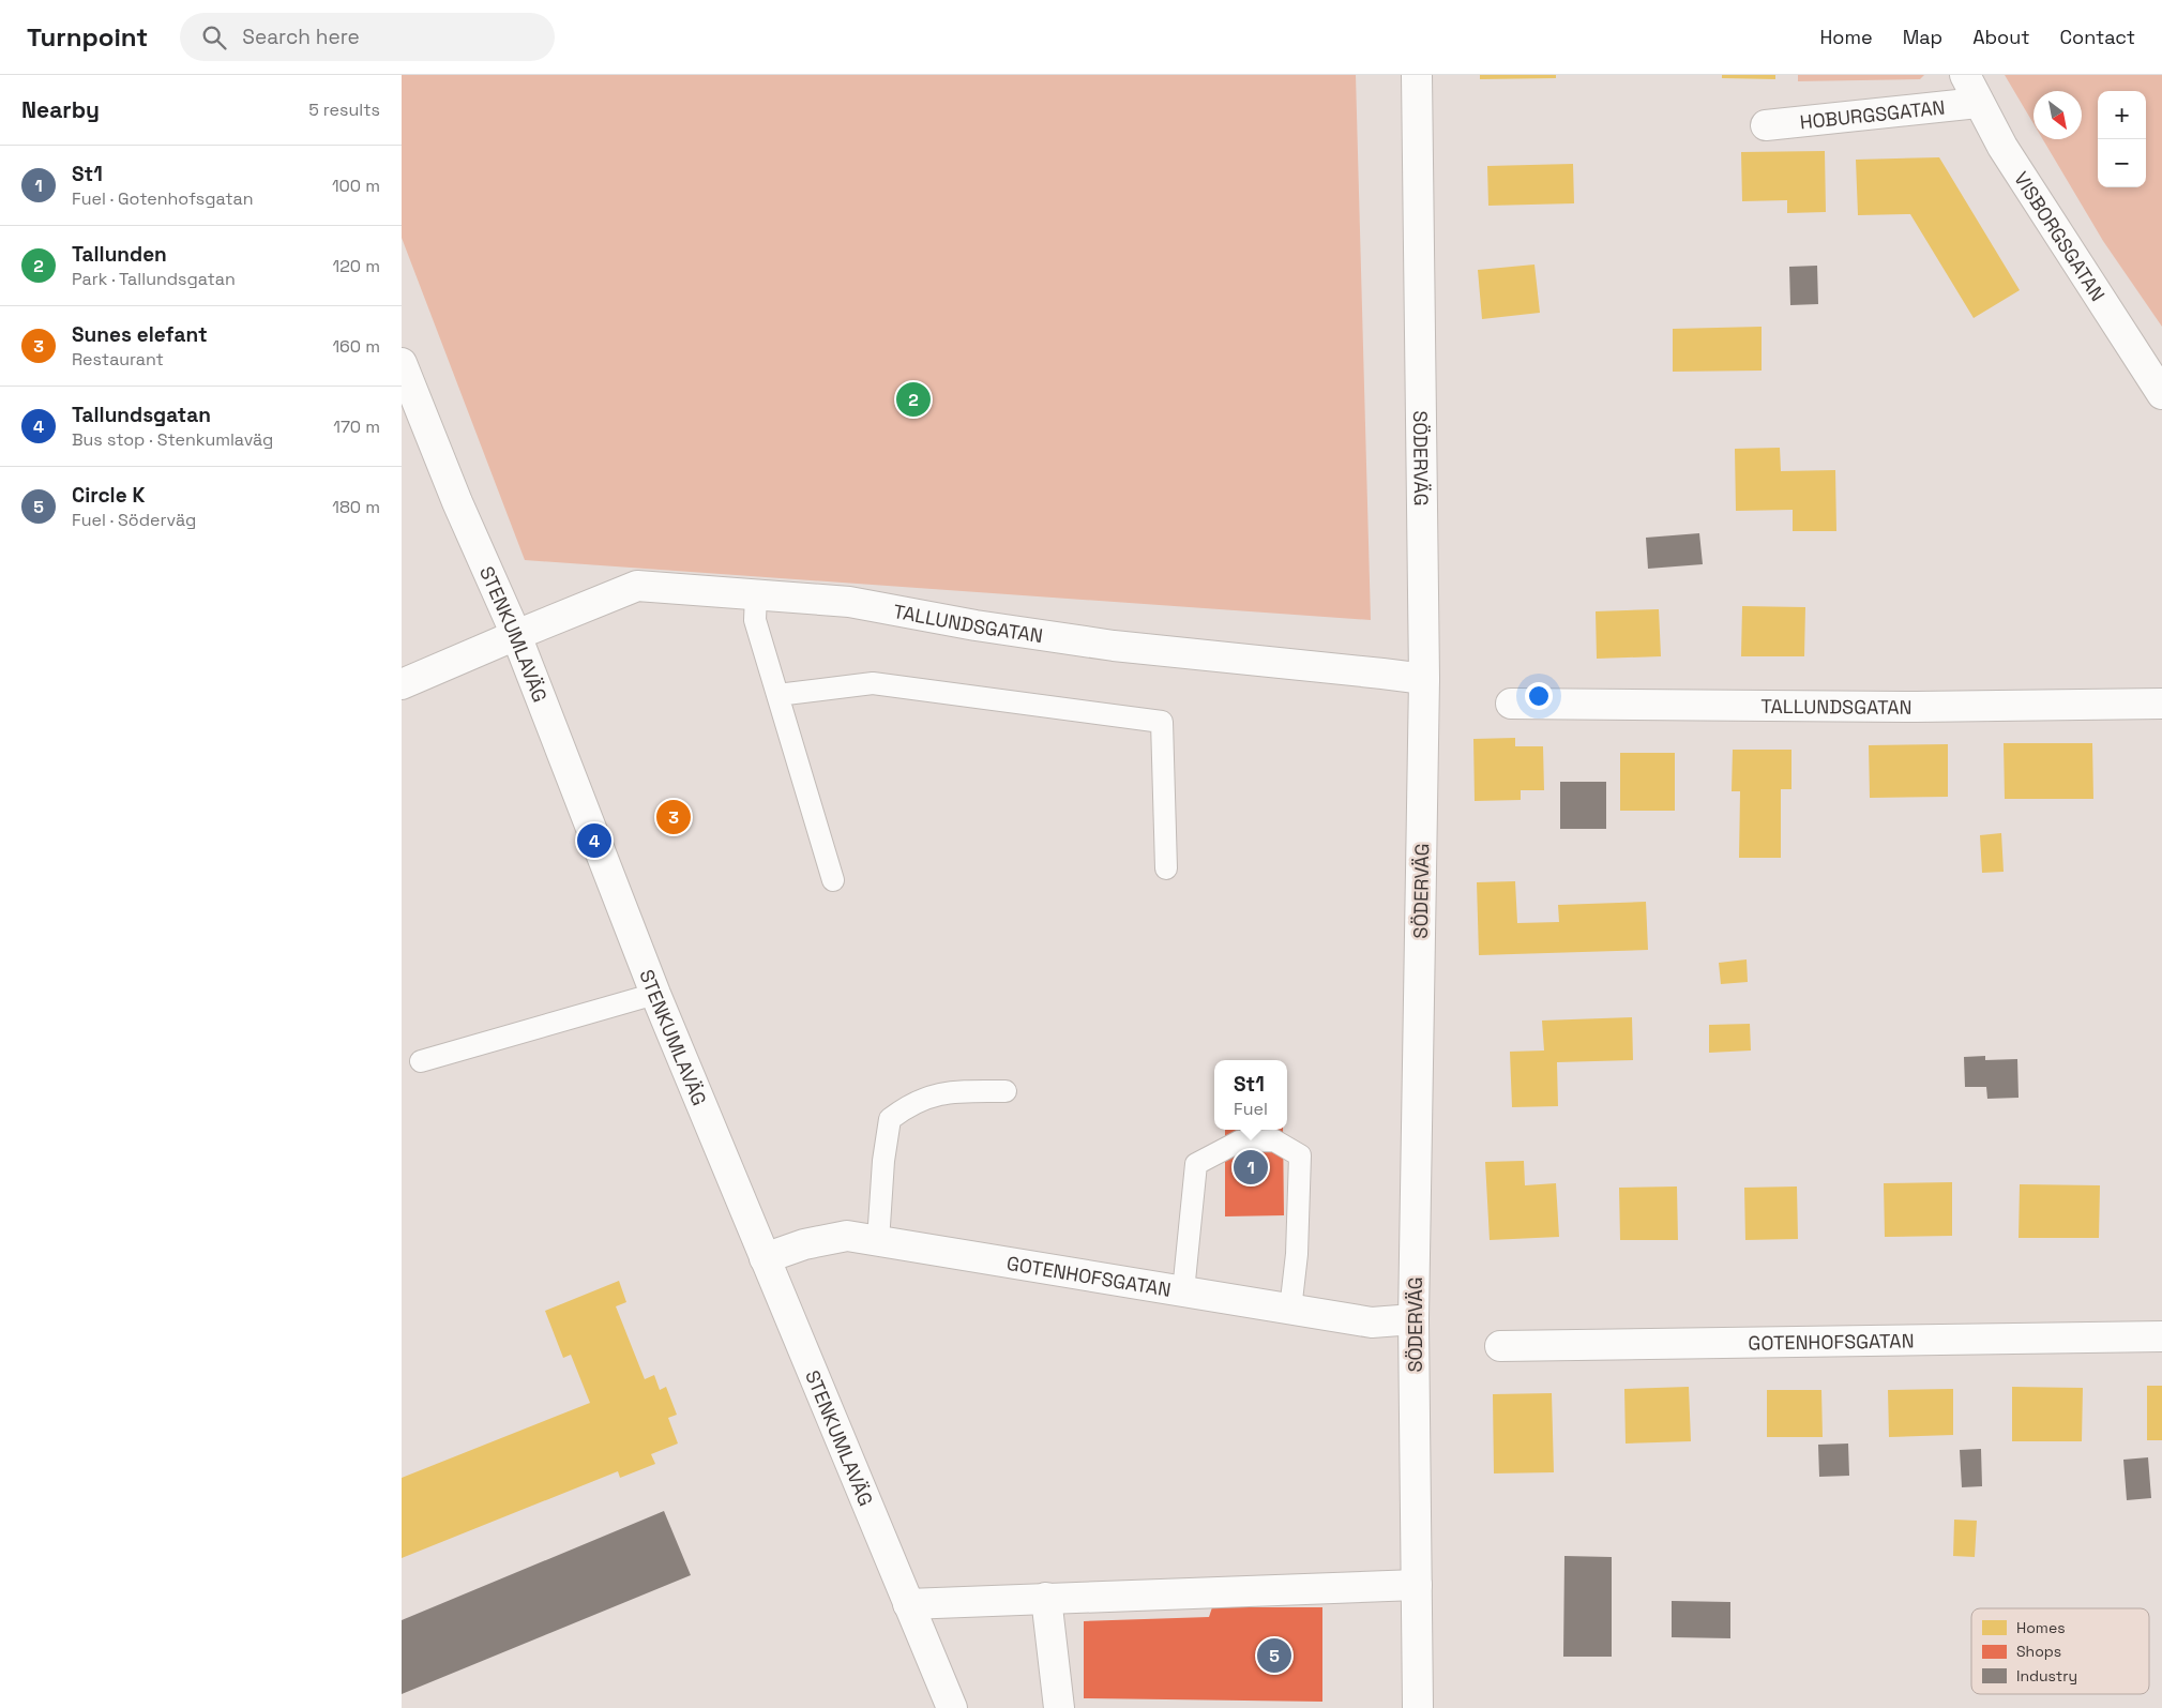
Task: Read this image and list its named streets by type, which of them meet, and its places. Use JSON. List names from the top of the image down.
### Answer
{
  "streets": {
    "street": [
      "HOBURGSGATAN",
      "VISBORGSGATAN",
      "SÖDERVÄG",
      "TALLUNDSGATAN",
      "STENKUMLAVÄG",
      "GOTENHOFSGATAN"
    ]
  },
  "crossings": [
    ["HOBURGSGATAN", "VISBORGSGATAN"],
    ["SÖDERVÄG", "TALLUNDSGATAN"],
    ["SÖDERVÄG", "GOTENHOFSGATAN"],
    ["TALLUNDSGATAN", "STENKUMLAVÄG"],
    ["STENKUMLAVÄG", "GOTENHOFSGATAN"]
  ],
  "legend": ["Homes", "Shops", "Industry"],
  "north": "bottom right",
  "page": {
    "header": "Turnpoint",
    "search": "Search here",
    "nav": [
      "Home",
      "Map",
      "About",
      "Contact"
    ],
    "heading": ["Nearby", "5 results"],
    "map_buttons": ["+", "−"],
    "list": [
      {
        "mark": "1",
        "name": "St1",
        "note": "Fuel · Gotenhofsgatan",
        "value": "100 m"
      },
      {
        "mark": "2",
        "name": "Tallunden",
        "note": "Park · Tallundsgatan",
        "value": "120 m"
      },
      {
        "mark": "3",
        "name": "Sunes elefant",
        "note": "Restaurant",
        "value": "160 m"
      },
      {
        "mark": "4",
        "name": "Tallundsgatan",
        "note": "Bus stop · Stenkumlaväg",
        "value": "170 m"
      },
      {
        "mark": "5",
        "name": "Circle K",
        "note": "Fuel · Söderväg",
        "value": "180 m"
      }
    ],
    "pins": [
      "2",
      "3",
      "4",
      "1",
      "5"
    ],
    "popup": ["St1", "Fuel"]
  }
}
